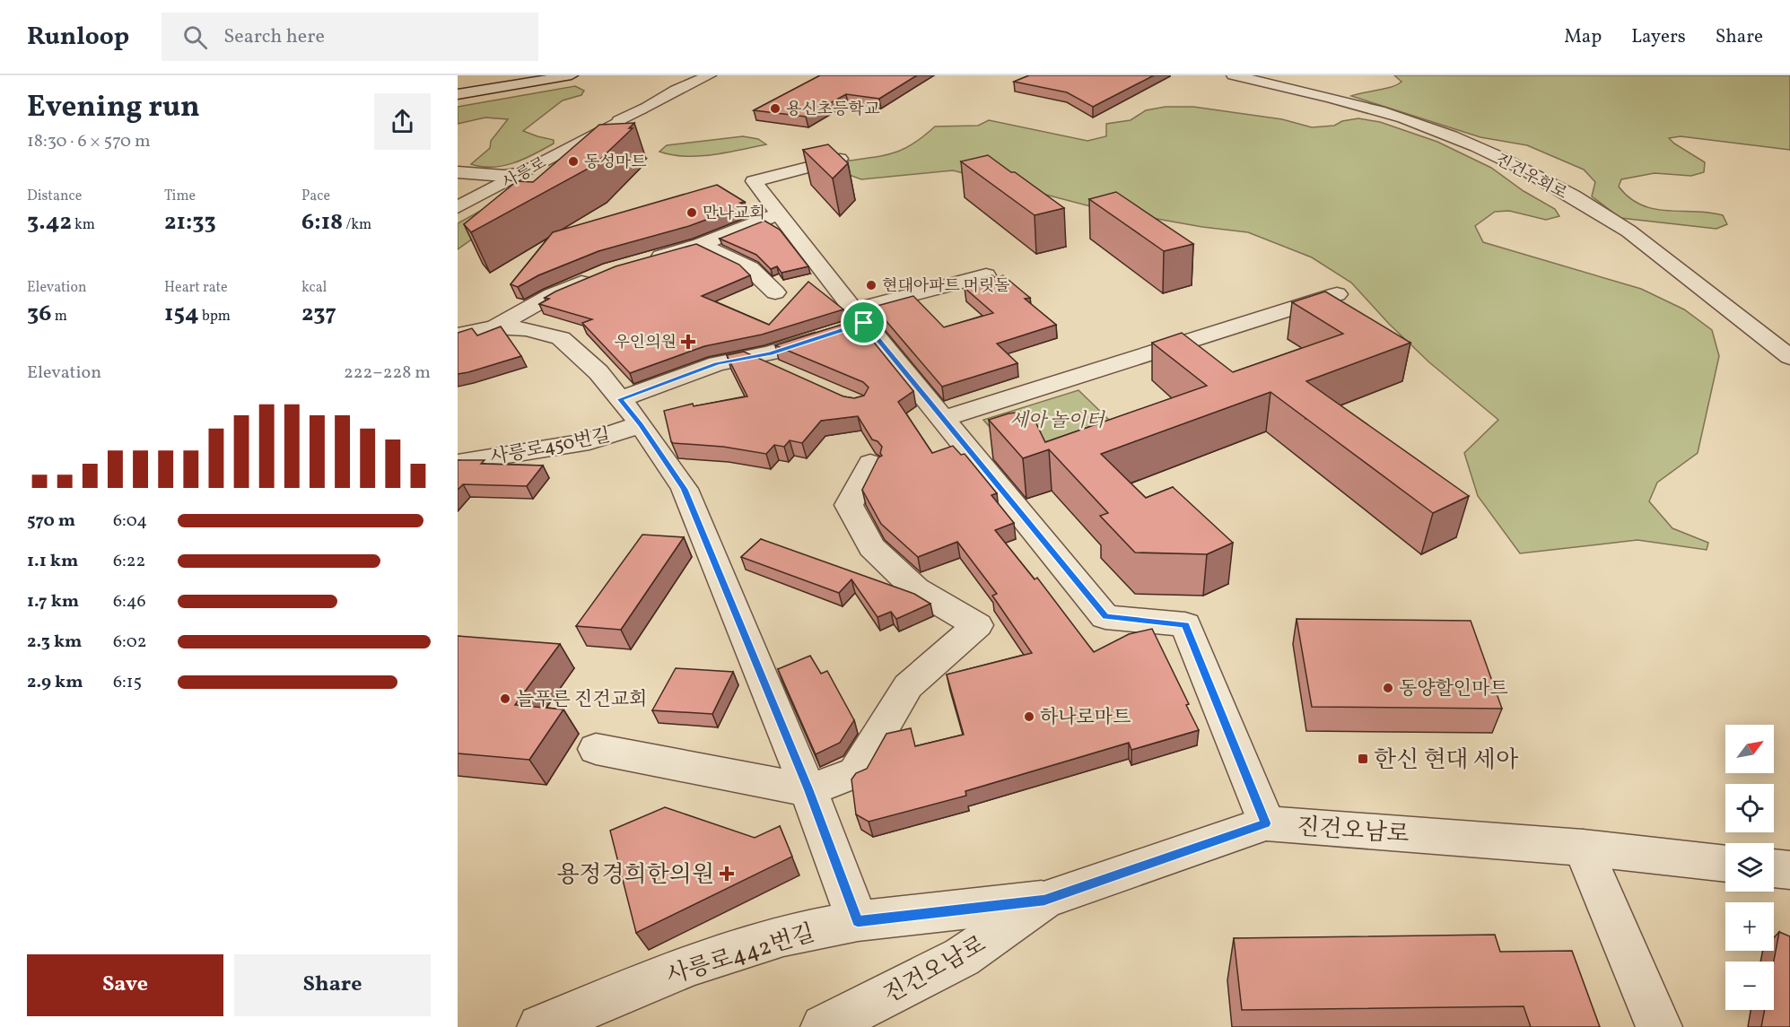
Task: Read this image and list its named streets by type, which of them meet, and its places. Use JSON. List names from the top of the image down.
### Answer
{
  "streets": {
    "street": [
      "사릉로",
      "진건우회로",
      "사릉로450번길",
      "진건오남로",
      "사릉로442번길"
    ]
  },
  "crossings": [
    ["진건오남로", "사릉로442번길"]
  ],
  "parks": ["세아 놀이터"],
  "places": {
    "other": [
      "용신초등학교",
      "동성마트",
      "만나교회",
      "현대아파트 머릿돌",
      "동양할인마트",
      "늘푸른 진건교회",
      "하나로마트"
    ],
    "health": ["우인의원", "용정경희한의원"],
    "transit": ["한신 현대 세아"]
  },
  "north": "top right",
  "page": {
    "header": "Runloop",
    "search": "Search here",
    "nav": ["Map", "Layers", "Share"],
    "heading": ["Evening run", "18:30 · 6 × 570 m"],
    "stats": [
      ["Distance", "3.42 km"],
      ["Time", "21:33"],
      ["Pace", "6:18 /km"],
      ["Elevation", "36 m"],
      ["Heart rate", "154 bpm"],
      ["kcal", "237"]
    ],
    "chart": ["Elevation", "222–228 m"],
    "list": [
      {
        "name": "570 m",
        "note": "6:04"
      },
      {
        "name": "1.1 km",
        "note": "6:22"
      },
      {
        "name": "1.7 km",
        "note": "6:46"
      },
      {
        "name": "2.3 km",
        "note": "6:02"
      },
      {
        "name": "2.9 km",
        "note": "6:15"
      }
    ],
    "map_buttons": ["+", "−"],
    "buttons": ["Save", "Share"]
  }
}
